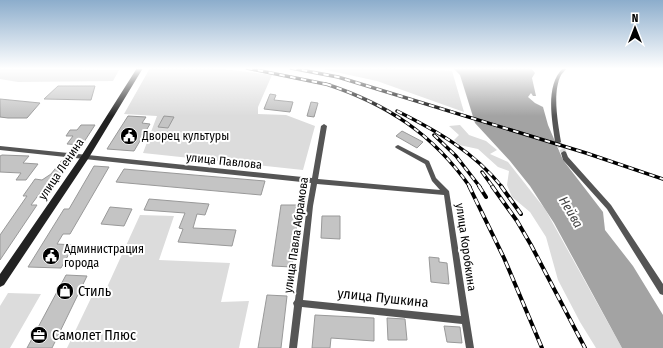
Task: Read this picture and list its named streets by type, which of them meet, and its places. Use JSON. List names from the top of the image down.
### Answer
{
  "streets": {
    "main road": ["улица Ленина"],
    "street": [
      "улица Павлова",
      "улица Павла Абрамова",
      "улица Коробкина",
      "улица Пушкина"
    ]
  },
  "crossings": [
    ["улица Павлова", "улица Ленина"],
    ["улица Павлова", "улица Павла Абрамова"],
    ["улица Павлова", "улица Коробкина"],
    ["улица Павла Абрамова", "улица Пушкина"],
    ["улица Коробкина", "улица Пушкина"]
  ],
  "water": ["Нейва"],
  "places": {
    "public building": ["Дворец культуры", "Администрация города"],
    "shop": ["Стиль"],
    "office": ["Самолет Плюс"]
  },
  "north": "top"
}
